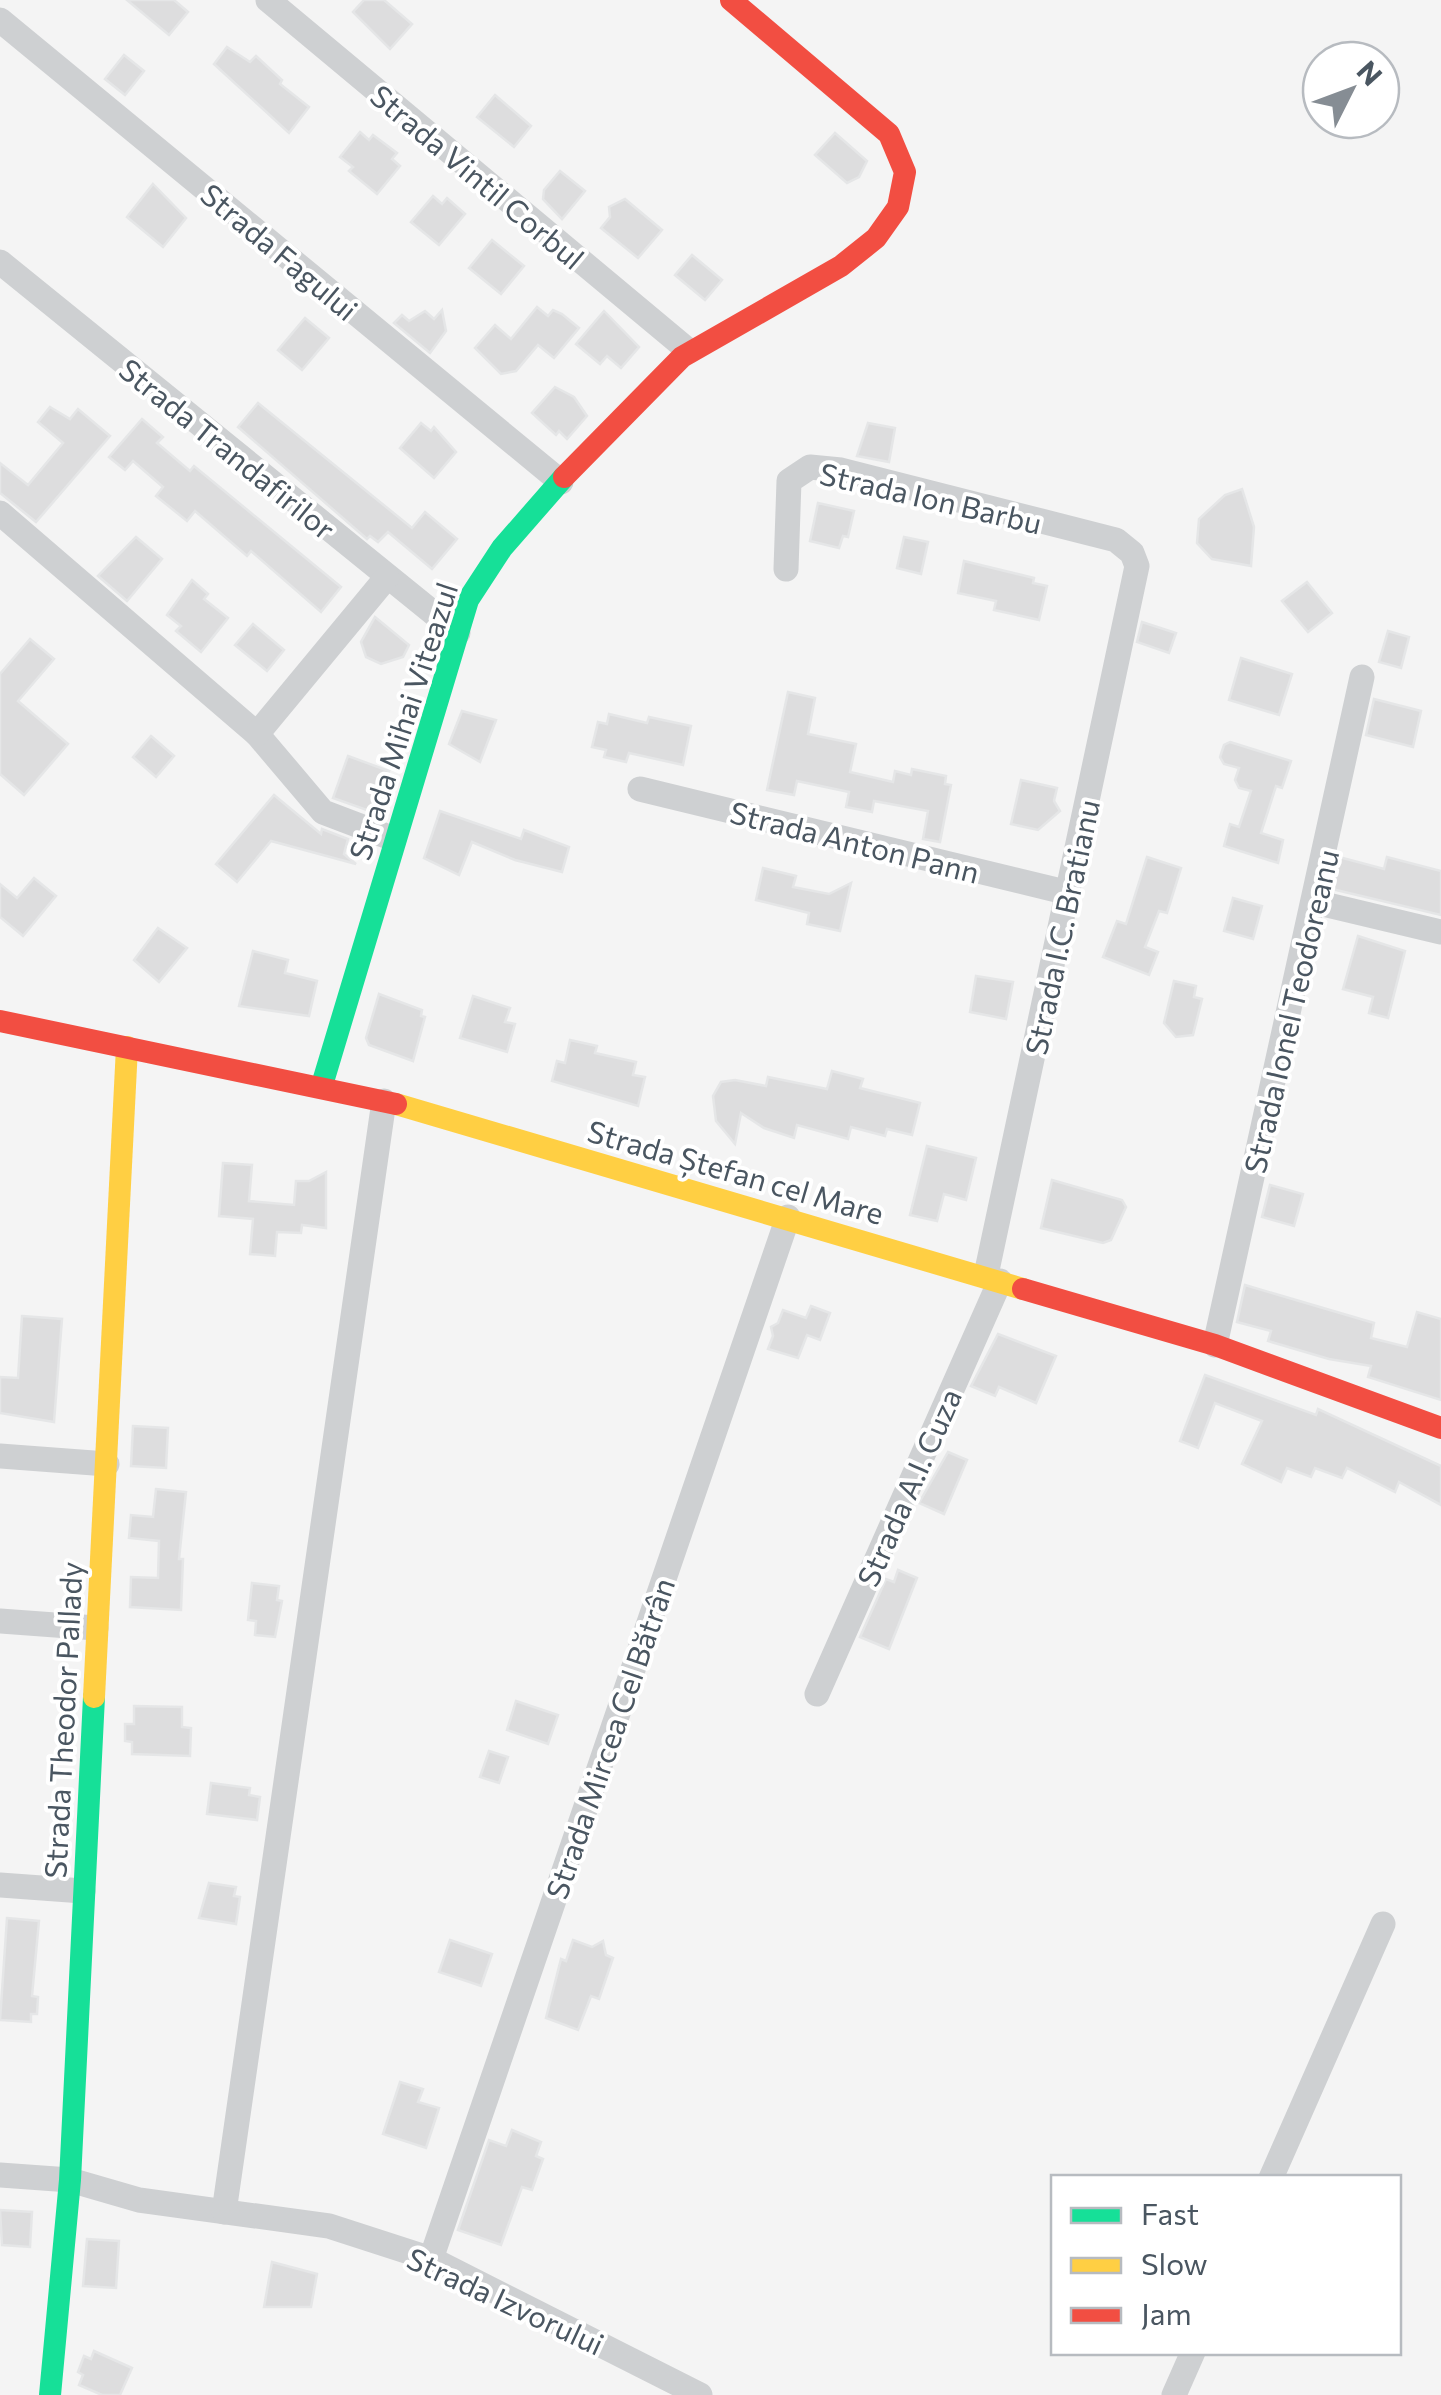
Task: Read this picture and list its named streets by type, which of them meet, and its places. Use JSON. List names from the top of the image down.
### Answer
{
  "streets": {
    "street": [
      "Strada Vintil Corbul",
      "Strada Fagului",
      "Strada Trandafirilor",
      "Strada Ion Barbu",
      "Strada Mihai Viteazul",
      "Strada Anton Pann",
      "Strada I.C. Bratianu",
      "Strada Ionel Teodoreanu",
      "Strada Ștefan cel Mare",
      "Strada A.I. Cuza",
      "Strada Theodor Pallady",
      "Strada Mircea Cel Bătrân",
      "Strada Izvorului"
    ]
  },
  "crossings": [
    ["Strada Vintil Corbul", "Strada Mihai Viteazul"],
    ["Strada Fagului", "Strada Mihai Viteazul"],
    ["Strada Trandafirilor", "Strada Mihai Viteazul"],
    ["Strada Ion Barbu", "Strada I.C. Bratianu"],
    ["Strada Mihai Viteazul", "Strada Ștefan cel Mare"],
    ["Strada Anton Pann", "Strada I.C. Bratianu"],
    ["Strada I.C. Bratianu", "Strada Ștefan cel Mare"],
    ["Strada I.C. Bratianu", "Strada A.I. Cuza"],
    ["Strada Ionel Teodoreanu", "Strada Ștefan cel Mare"],
    ["Strada Ștefan cel Mare", "Strada A.I. Cuza"],
    ["Strada Ștefan cel Mare", "Strada Theodor Pallady"],
    ["Strada Ștefan cel Mare", "Strada Mircea Cel Bătrân"],
    ["Strada Theodor Pallady", "Strada Izvorului"],
    ["Strada Mircea Cel Bătrân", "Strada Izvorului"]
  ],
  "legend": ["Fast", "Slow", "Jam"],
  "north": "top right"
}
